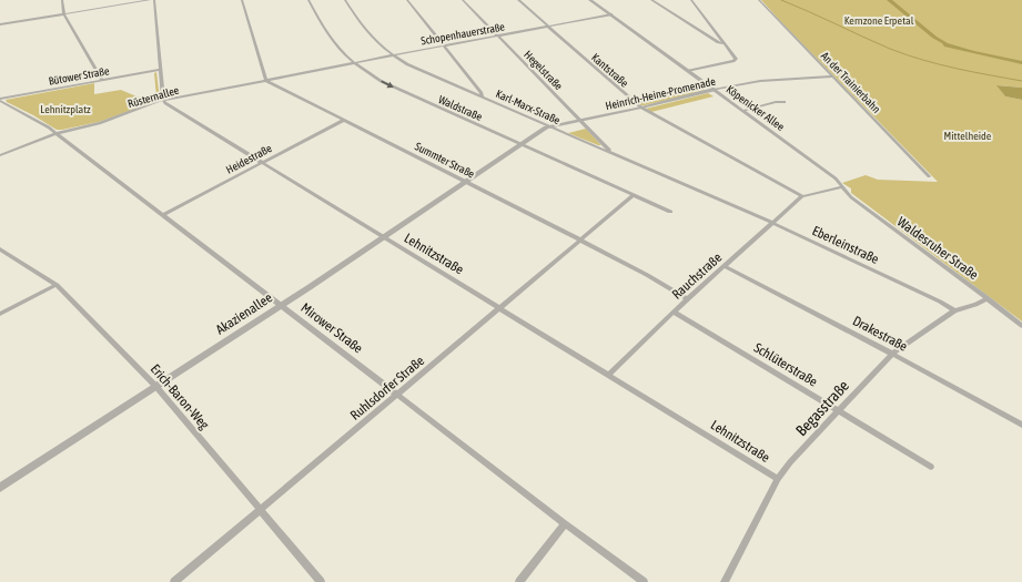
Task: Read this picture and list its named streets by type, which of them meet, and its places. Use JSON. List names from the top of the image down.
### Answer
{
  "streets": {
    "street": [
      "Schopenhauerstraße",
      "Hegelstraße",
      "Kantstraße",
      "Bütower Straße",
      "An der Trainierbahn",
      "Heinrich-Heine-Promenade",
      "Rüsternallee",
      "Karl-Marx-Straße",
      "Waldstraße",
      "Köpenicker Allee",
      "Heidestraße",
      "Summter Straße",
      "Eberleinstraße",
      "Waldesruher Straße",
      "Lehnitzstraße",
      "Rauchstraße",
      "Akazienallee",
      "Mirower Straße",
      "Drakestraße",
      "Schlüterstraße",
      "Ruhlsdorfer Straße",
      "Erich-Baron-Weg",
      "Begasstraße"
    ]
  },
  "crossings": [
    ["Schopenhauerstraße", "Hegelstraße"],
    ["Schopenhauerstraße", "Kantstraße"],
    ["Schopenhauerstraße", "Rüsternallee"],
    ["Schopenhauerstraße", "Karl-Marx-Straße"],
    ["Schopenhauerstraße", "Waldstraße"],
    ["Schopenhauerstraße", "Köpenicker Allee"],
    ["Hegelstraße", "Heinrich-Heine-Promenade"],
    ["Hegelstraße", "Karl-Marx-Straße"],
    ["Kantstraße", "Heinrich-Heine-Promenade"],
    ["Kantstraße", "Rauchstraße"],
    ["Bütower Straße", "Mirower Straße"],
    ["An der Trainierbahn", "Heinrich-Heine-Promenade"],
    ["Heinrich-Heine-Promenade", "Karl-Marx-Straße"],
    ["Heinrich-Heine-Promenade", "Waldstraße"],
    ["Heinrich-Heine-Promenade", "Köpenicker Allee"],
    ["Heinrich-Heine-Promenade", "Akazienallee"],
    ["Rüsternallee", "Summter Straße"],
    ["Rüsternallee", "Lehnitzstraße"],
    ["Rüsternallee", "Mirower Straße"],
    ["Karl-Marx-Straße", "Eberleinstraße"],
    ["Waldstraße", "Ruhlsdorfer Straße"],
    ["Köpenicker Allee", "Waldesruher Straße"],
    ["Heidestraße", "Summter Straße"],
    ["Heidestraße", "Lehnitzstraße"],
    ["Heidestraße", "Mirower Straße"],
    ["Summter Straße", "Rauchstraße"],
    ["Summter Straße", "Akazienallee"],
    ["Summter Straße", "Ruhlsdorfer Straße"],
    ["Eberleinstraße", "Rauchstraße"],
    ["Eberleinstraße", "Begasstraße"],
    ["Waldesruher Straße", "Begasstraße"],
    ["Lehnitzstraße", "Rauchstraße"],
    ["Lehnitzstraße", "Akazienallee"],
    ["Lehnitzstraße", "Ruhlsdorfer Straße"],
    ["Lehnitzstraße", "Begasstraße"],
    ["Rauchstraße", "Drakestraße"],
    ["Rauchstraße", "Schlüterstraße"],
    ["Akazienallee", "Mirower Straße"],
    ["Akazienallee", "Erich-Baron-Weg"],
    ["Mirower Straße", "Ruhlsdorfer Straße"],
    ["Drakestraße", "Begasstraße"],
    ["Schlüterstraße", "Begasstraße"],
    ["Ruhlsdorfer Straße", "Erich-Baron-Weg"]
  ],
  "one_way": ["Waldstraße"],
  "parks": ["Kernzone Erpetal", "Lehnitzplatz", "Mittelheide"]
}
